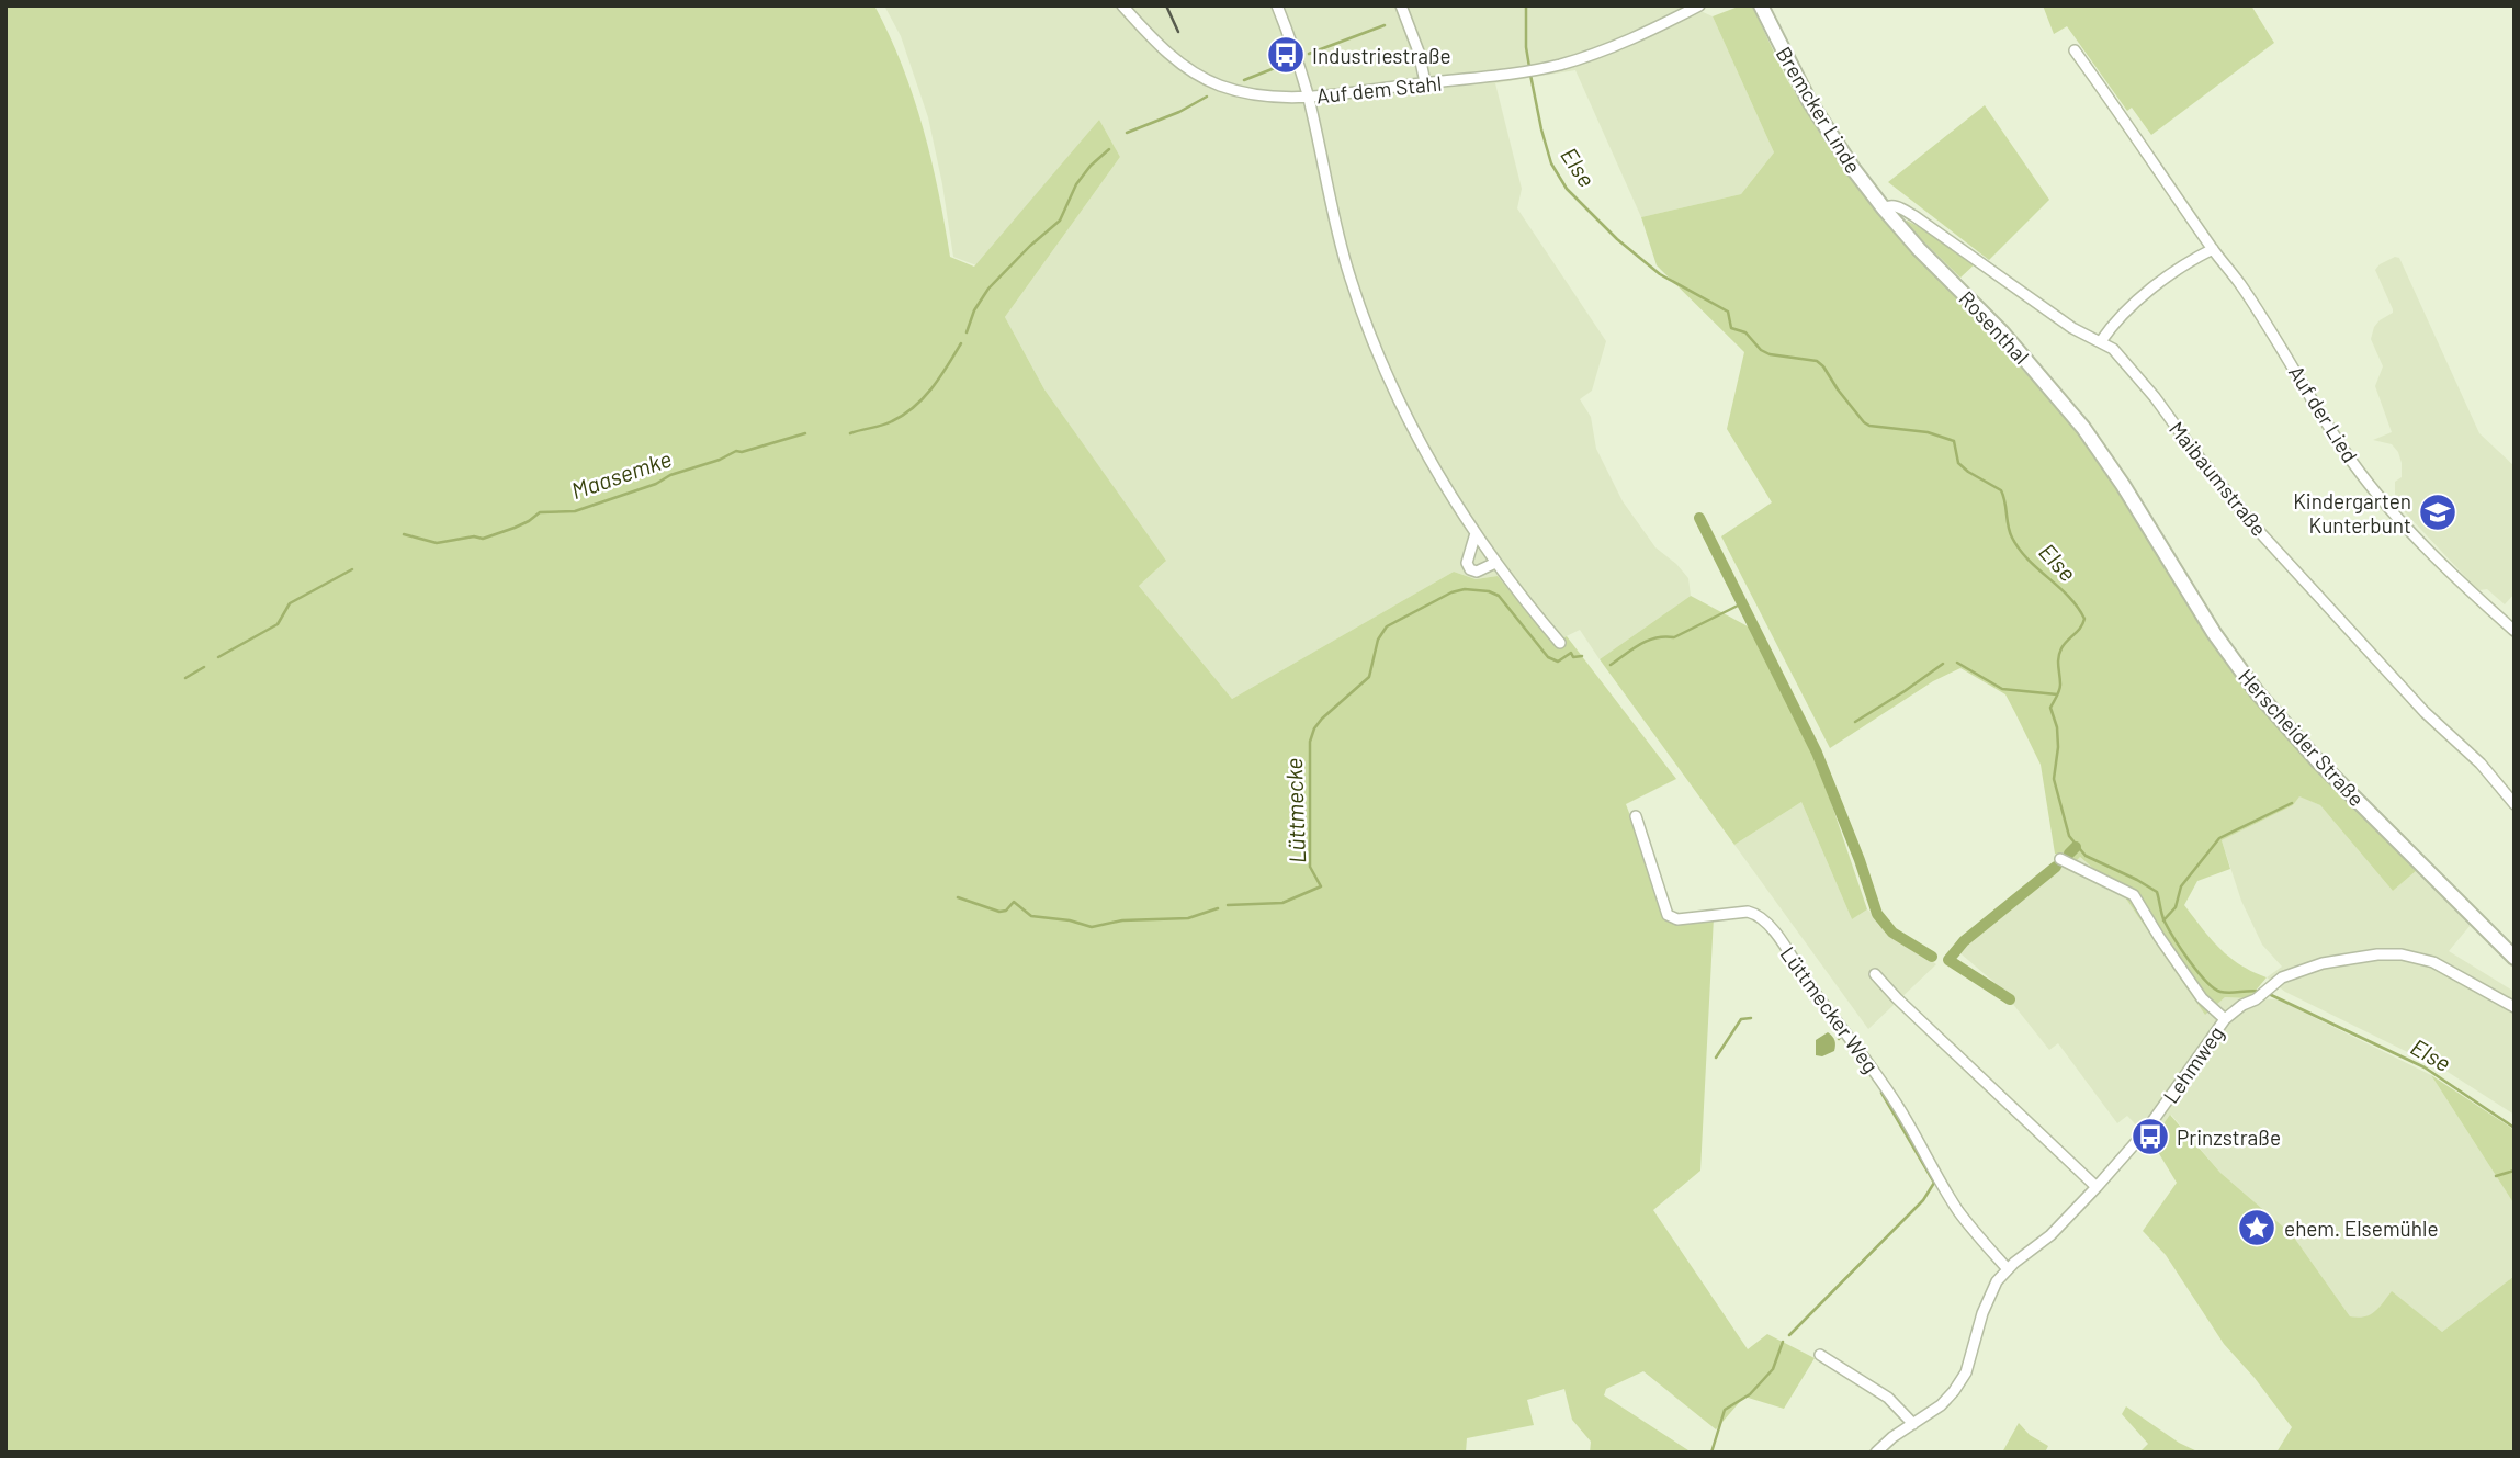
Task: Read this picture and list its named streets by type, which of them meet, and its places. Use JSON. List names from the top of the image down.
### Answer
{
  "streets": {
    "main road": ["Bremcker Linde", "Rosenthal", "Herscheider Straße"],
    "street": [
      "Auf dem Stahl",
      "Auf der Lied",
      "Maibaumstraße",
      "Lüttmecker Weg",
      "Lehmweg"
    ]
  },
  "crossings": [
    ["Bremcker Linde", "Rosenthal"],
    ["Bremcker Linde", "Maibaumstraße"],
    ["Rosenthal", "Maibaumstraße"],
    ["Rosenthal", "Herscheider Straße"],
    ["Lüttmecker Weg", "Lehmweg"]
  ],
  "water": ["Else", "Maasemke", "Lüttmecke"],
  "places": {
    "bus stop": ["Industriestraße", "Prinzstraße"],
    "school or university": ["Kindergarten Kunterbunt"],
    "place": ["ehem. Elsemühle"]
  }
}
